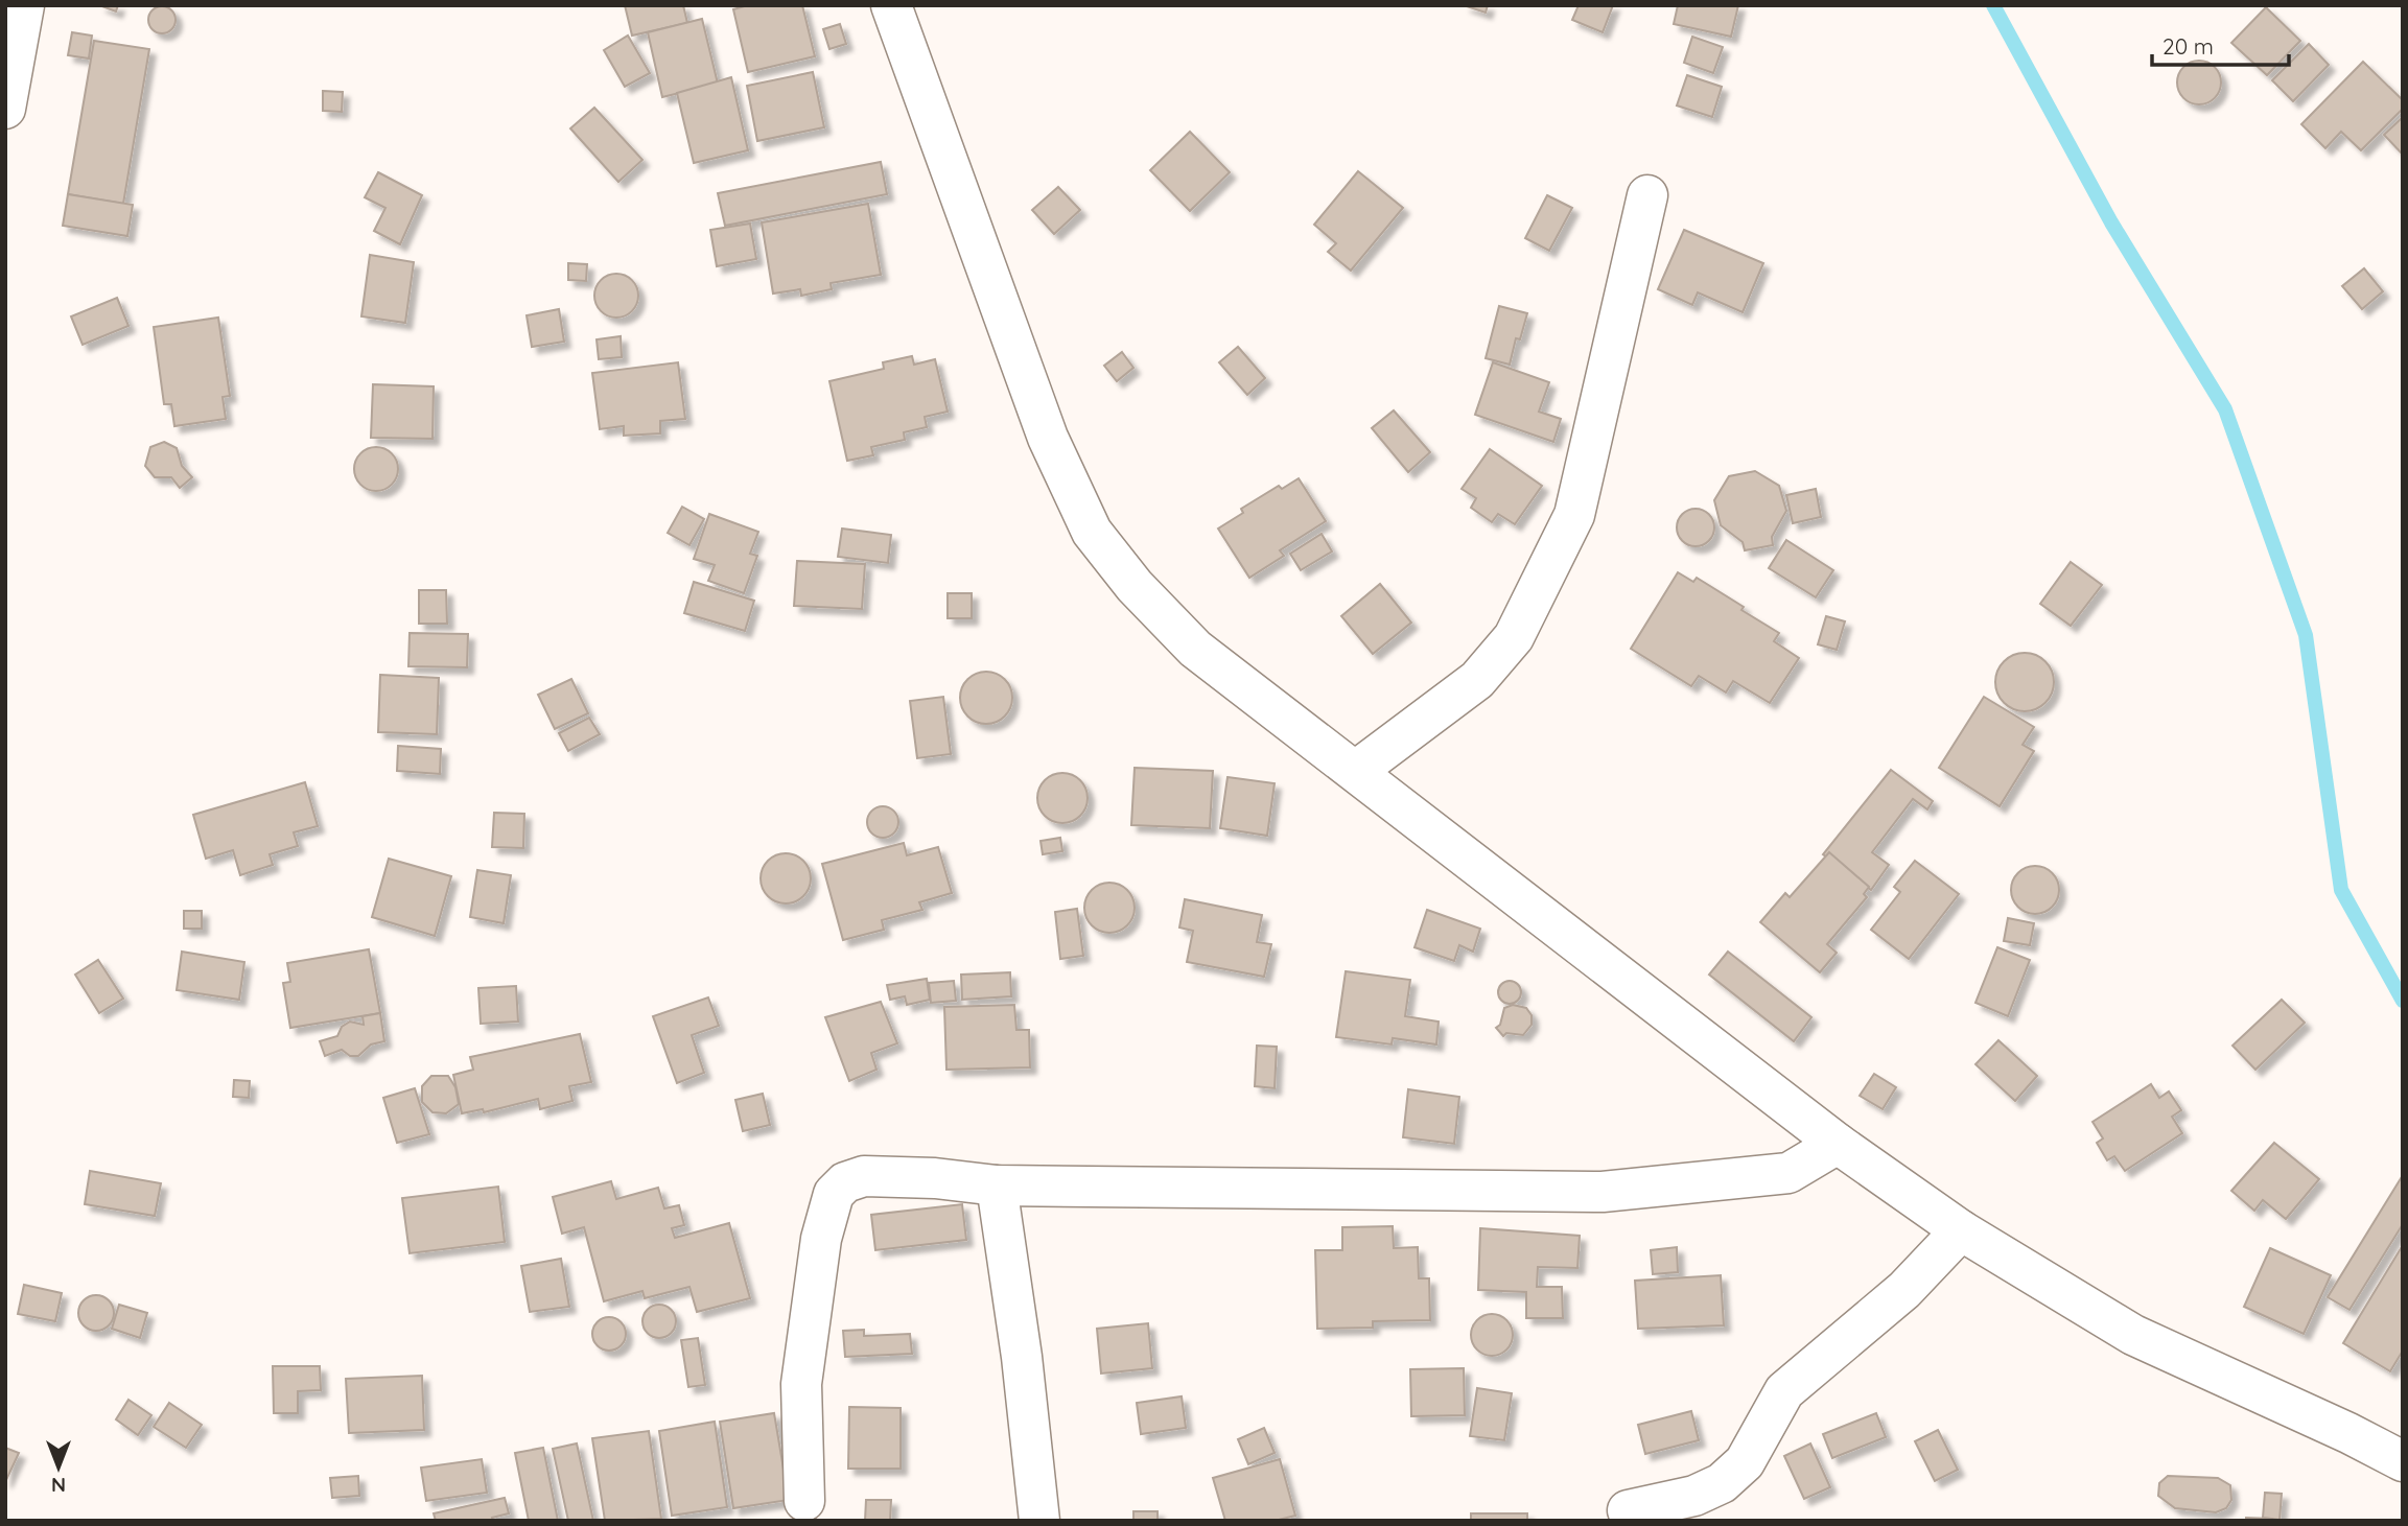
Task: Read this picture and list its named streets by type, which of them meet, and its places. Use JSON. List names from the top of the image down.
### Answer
{
  "scale_bar": "20 m",
  "north": "bottom"
}
